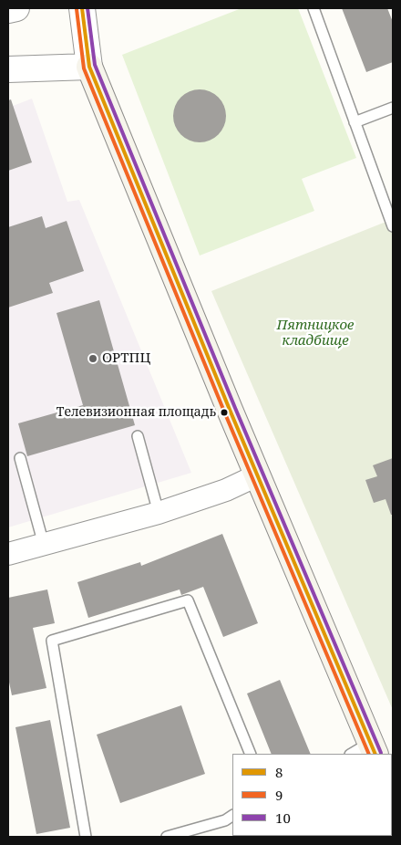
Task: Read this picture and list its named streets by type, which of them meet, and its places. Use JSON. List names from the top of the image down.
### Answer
{
  "parks": ["Пятницкое кладбище"],
  "places": ["ОРТПЦ", "Телевизионная площадь"],
  "lines": ["transit line 8", "transit line 10", "transit line 9"],
  "legend": ["8", "9", "10"]
}
